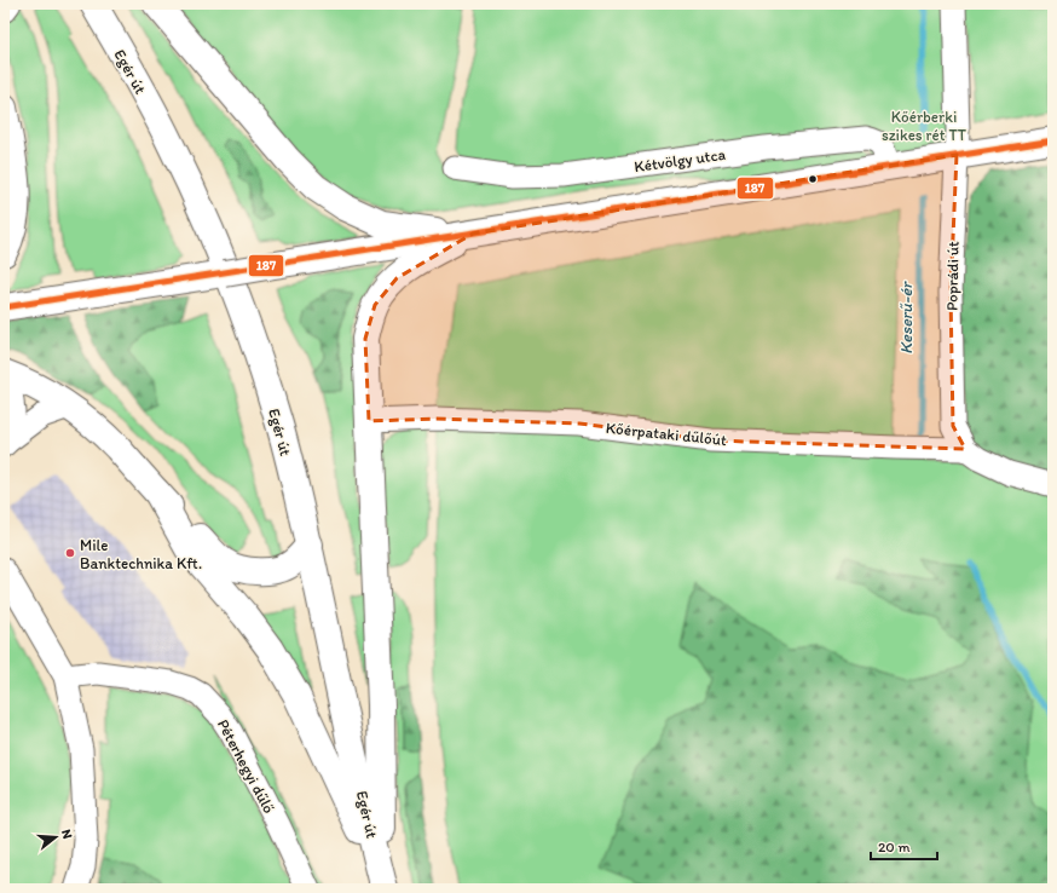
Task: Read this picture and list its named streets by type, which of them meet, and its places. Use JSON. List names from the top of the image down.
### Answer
{
  "streets": {
    "main road": ["Egér út"],
    "street": [
      "Kétvölgy utca",
      "Poprádi út",
      "Kőérpataki dűlőút",
      "Péterhegyi dűlő"
    ]
  },
  "crossings": [
    ["Poprádi út", "Kőérpataki dűlőút"]
  ],
  "water": ["Keserű-ér"],
  "parks": ["Kőérberki szikes rét TT"],
  "places": ["Mile Banktechnika Kft."],
  "lines": ["transit line 187"],
  "scale_bar": "20 m",
  "north": "right"
}
